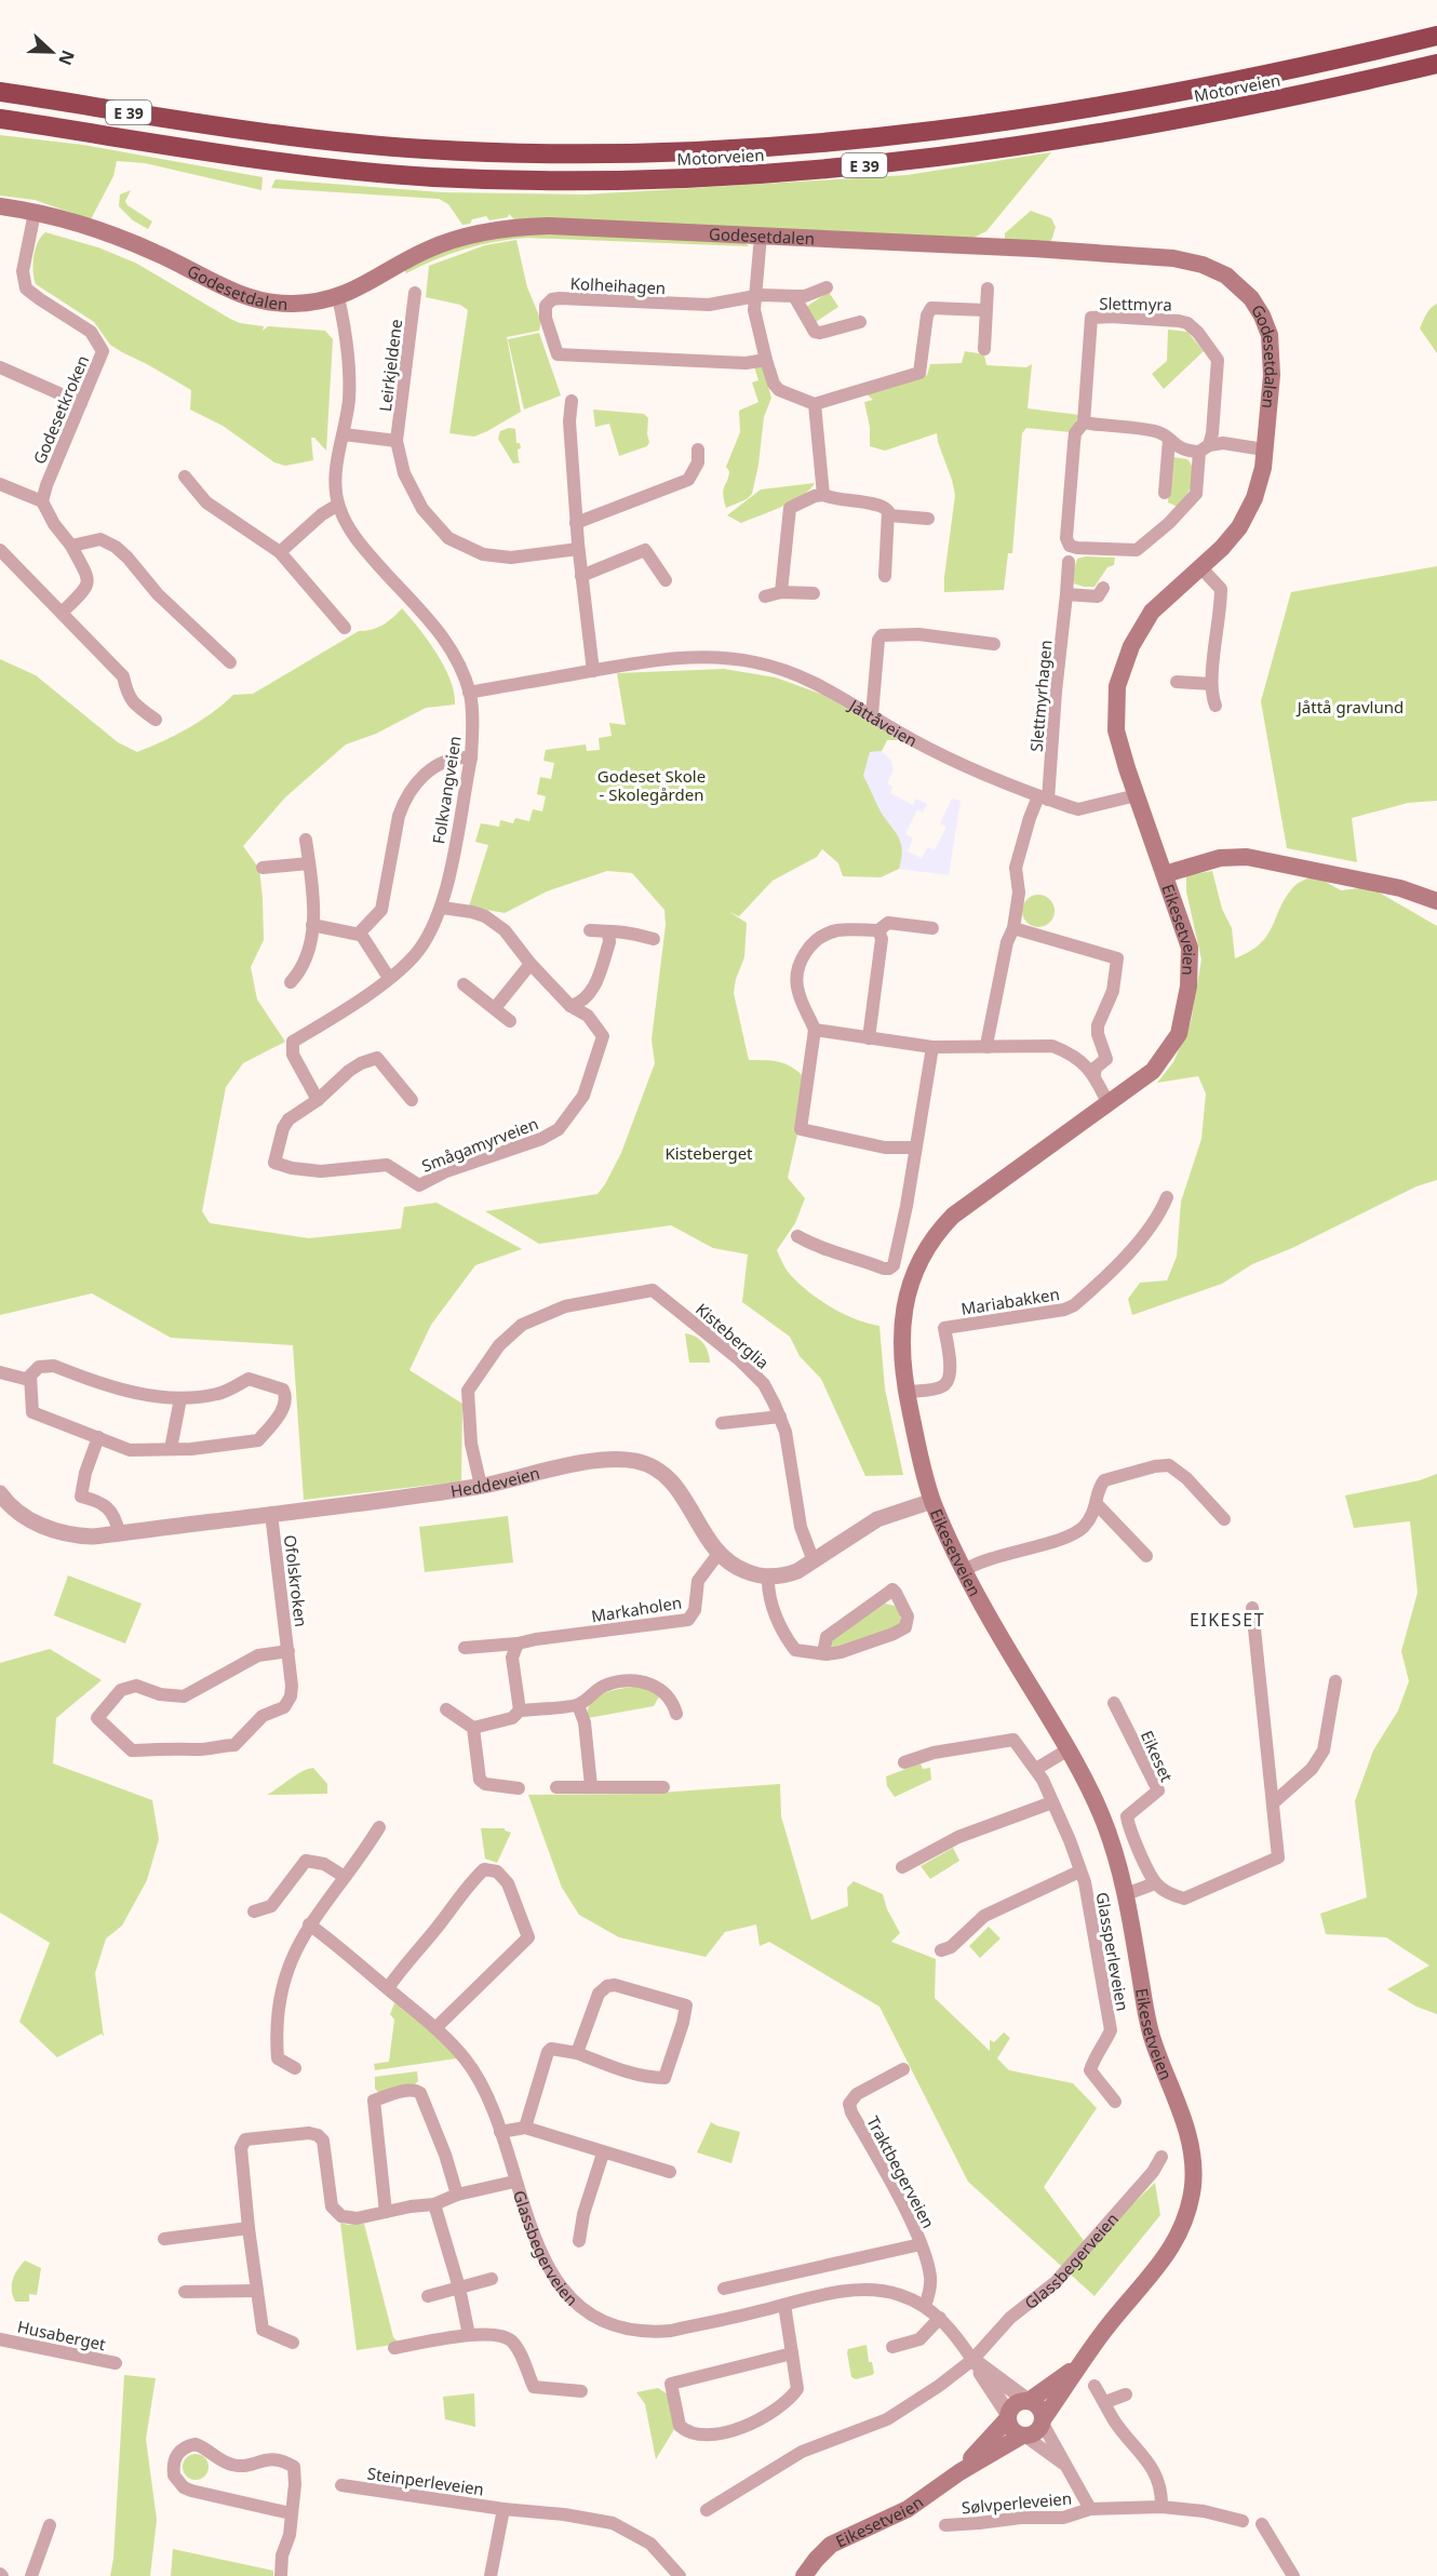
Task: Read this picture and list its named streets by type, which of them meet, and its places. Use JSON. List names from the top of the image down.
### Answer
{
  "streets": {
    "highway": ["Motorveien", "E 39"],
    "main road": ["Godesetdalen", "Eikesetveien"],
    "street": [
      "Kolheihagen",
      "Slettmyra",
      "Leirkjeldene",
      "Godesetkroken",
      "Slettmyrhagen",
      "Jåttåveien",
      "Folkvangveien",
      "Smågamyrveien",
      "Mariabakken",
      "Kisteberglia",
      "Heddeveien",
      "Ofolskroken",
      "Markaholen",
      "Eikeset",
      "Glassperleveien",
      "Traktbegerveien",
      "Glassbegerveien",
      "Husaberget",
      "Steinperleveien",
      "Sølvperleveien"
    ]
  },
  "crossings": [
    ["Godesetdalen", "Godesetkroken"],
    ["Godesetdalen", "Jåttåveien"],
    ["Godesetdalen", "Folkvangveien"],
    ["Godesetdalen", "Eikesetveien"],
    ["Slettmyrhagen", "Jåttåveien"],
    ["Jåttåveien", "Folkvangveien"],
    ["Jåttåveien", "Eikesetveien"],
    ["Folkvangveien", "Smågamyrveien"],
    ["Eikesetveien", "Mariabakken"],
    ["Eikesetveien", "Heddeveien"],
    ["Eikesetveien", "Glassbegerveien"],
    ["Eikesetveien", "Sølvperleveien"],
    ["Kisteberglia", "Heddeveien"],
    ["Heddeveien", "Ofolskroken"],
    ["Heddeveien", "Markaholen"],
    ["Traktbegerveien", "Glassbegerveien"],
    ["Glassbegerveien", "Sølvperleveien"]
  ],
  "districts": ["EIKESET"],
  "parks": ["Jåttå gravlund", "Godeset Skole - Skolegården", "Kisteberget"],
  "north": "right"
}
